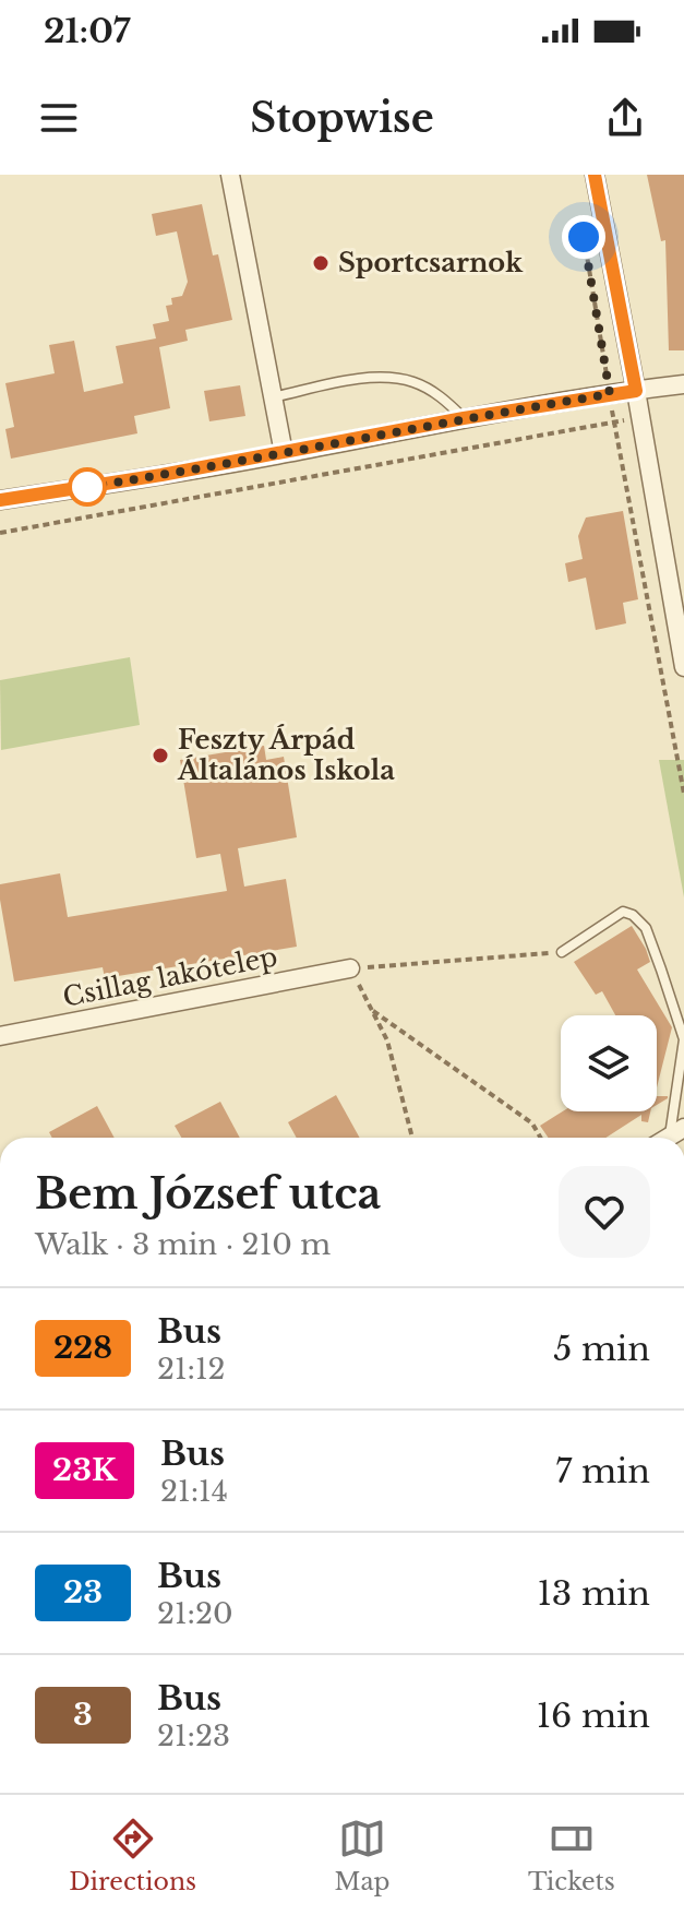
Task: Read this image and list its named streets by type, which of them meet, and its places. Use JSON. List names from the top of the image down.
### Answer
{
  "streets": {
    "street": ["Csillag lakótelep"]
  },
  "places": ["Sportcsarnok", "Feszty Árpád Általános Iskola"],
  "lines": ["bus line 228"],
  "page": {
    "status": "21:07",
    "header": "Stopwise",
    "heading": ["Bem József utca", "Walk · 3 min · 210 m"],
    "list": [
      {
        "mark": "228",
        "name": "Bus",
        "note": "21:12",
        "value": "5 min"
      },
      {
        "mark": "23K",
        "name": "Bus",
        "note": "21:14",
        "value": "7 min"
      },
      {
        "mark": "23",
        "name": "Bus",
        "note": "21:20",
        "value": "13 min"
      },
      {
        "mark": "3",
        "name": "Bus",
        "note": "21:23",
        "value": "16 min"
      }
    ],
    "tabs": ["Directions", "Map", "Tickets"]
  }
}
